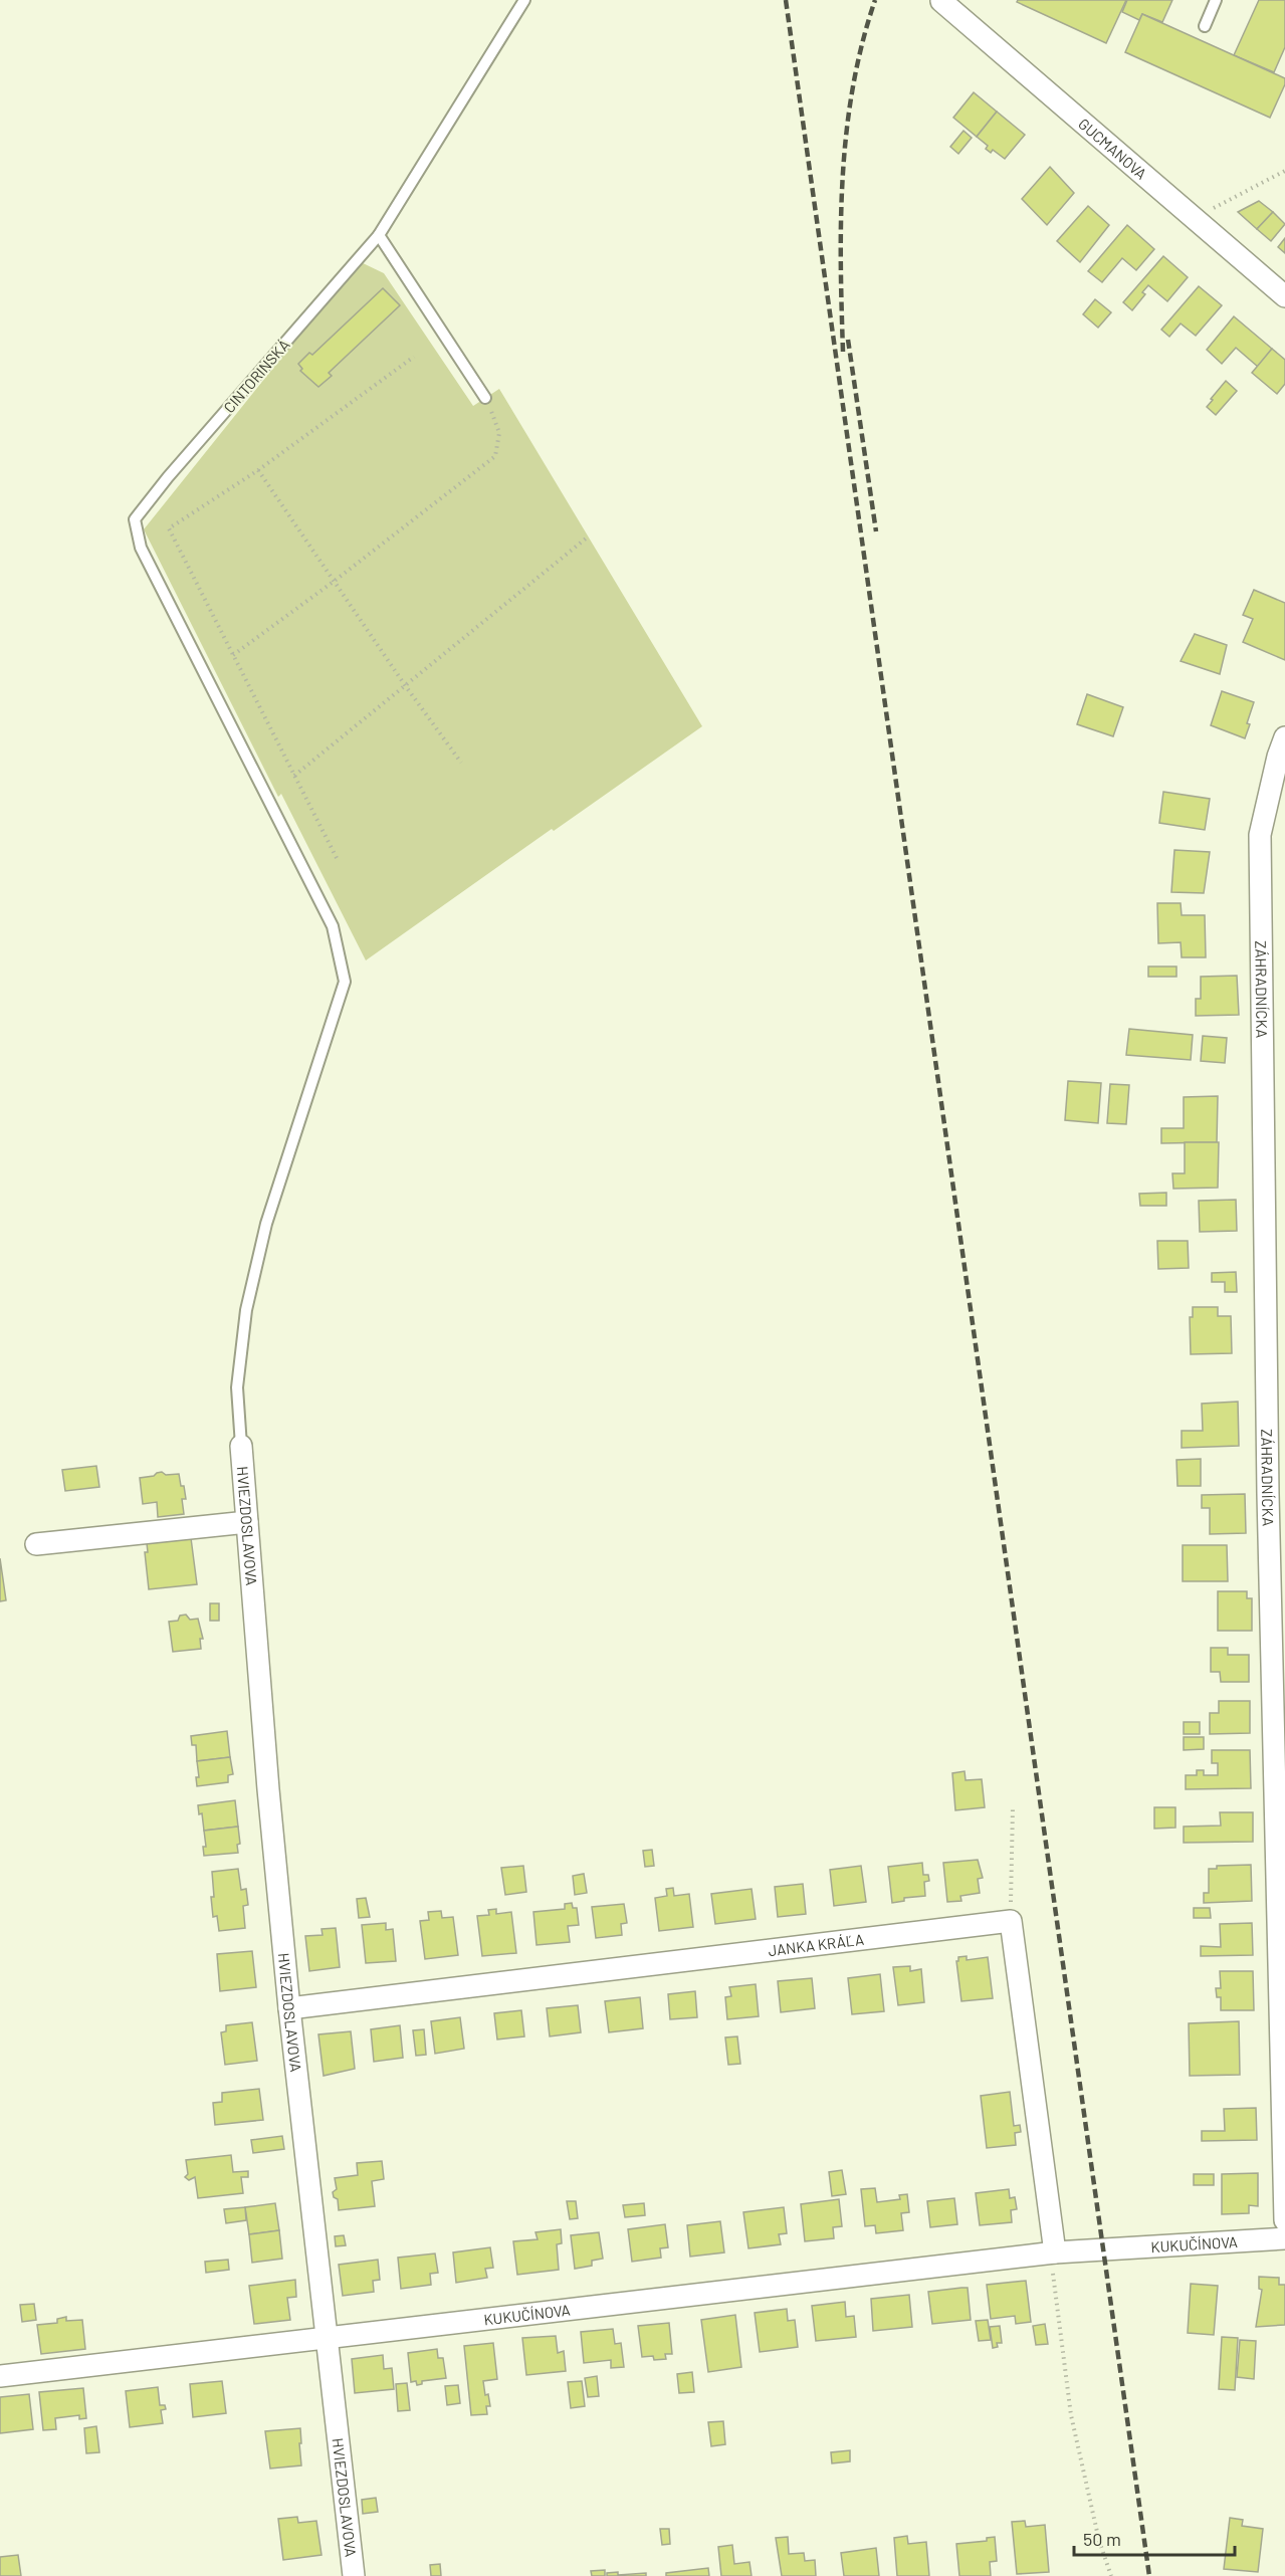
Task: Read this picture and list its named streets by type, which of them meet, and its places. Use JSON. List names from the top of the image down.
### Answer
{
  "streets": {
    "street": [
      "GUCMANOVA",
      "ZÁHRADNÍCKA",
      "HVIEZDOSLAVOVA",
      "JANKA KRÁĽA",
      "KUKUČÍNOVA"
    ],
    "lane": ["CINTORINSKÁ"]
  },
  "crossings": [
    ["CINTORINSKÁ", "HVIEZDOSLAVOVA"],
    ["HVIEZDOSLAVOVA", "JANKA KRÁĽA"],
    ["HVIEZDOSLAVOVA", "KUKUČÍNOVA"]
  ],
  "scale_bar": "50 m"
}
